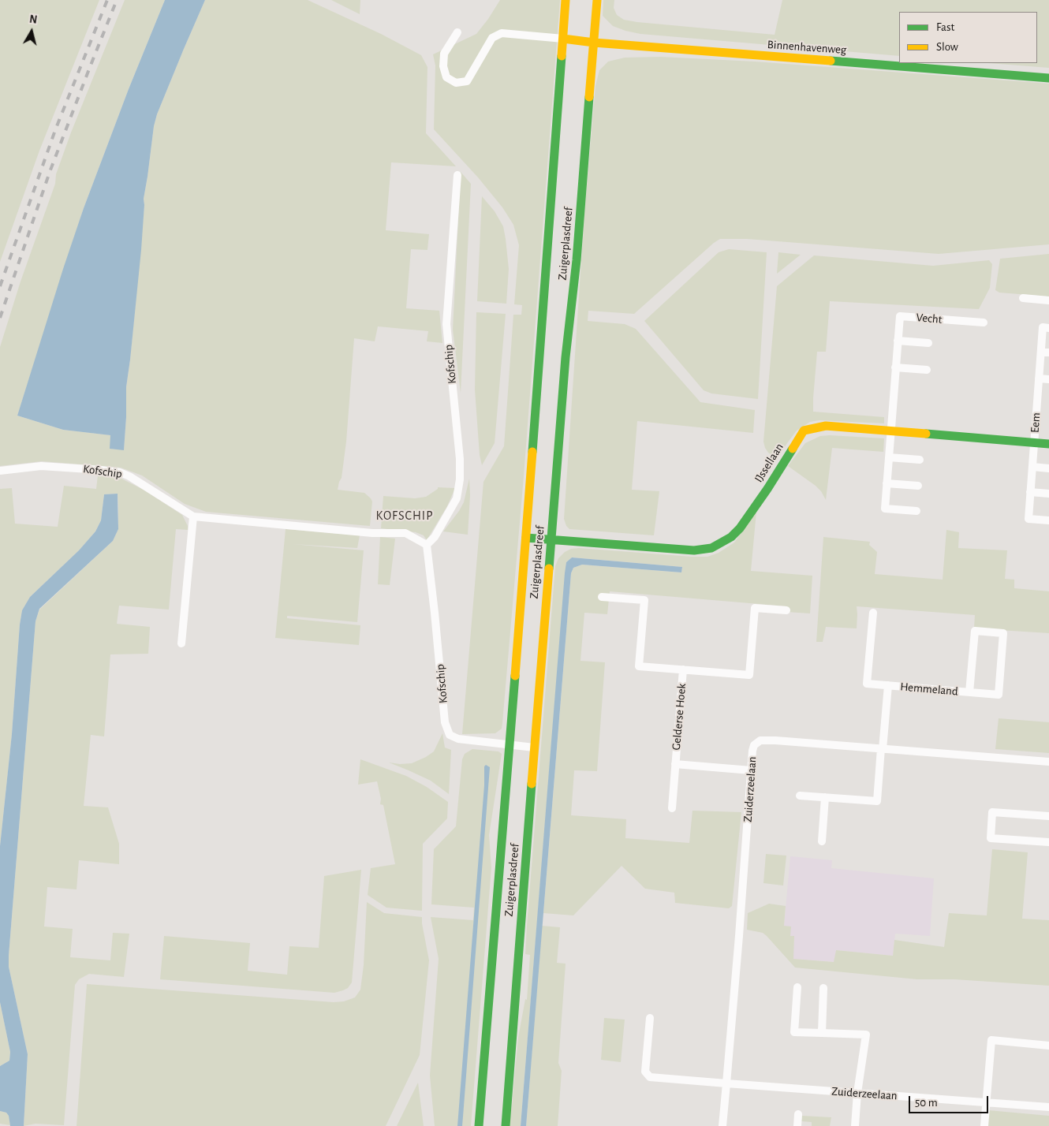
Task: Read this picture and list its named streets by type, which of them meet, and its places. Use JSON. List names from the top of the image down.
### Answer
{
  "streets": {
    "main road": ["Binnenhavenweg", "Zuigerplasdreef", "IJssellaan"],
    "street": [
      "Vecht",
      "Kofschip",
      "Eem",
      "Hemmeland",
      "Gelderse Hoek",
      "Zuiderzeelaan"
    ]
  },
  "crossings": [
    ["Binnenhavenweg", "Zuigerplasdreef"],
    ["Zuigerplasdreef", "Kofschip"],
    ["Zuigerplasdreef", "IJssellaan"],
    ["Vecht", "IJssellaan"],
    ["Eem", "IJssellaan"],
    ["Hemmeland", "Zuiderzeelaan"],
    ["Gelderse Hoek", "Zuiderzeelaan"]
  ],
  "districts": ["KOFSCHIP"],
  "legend": ["Fast", "Slow"],
  "scale_bar": "50 m",
  "north": "top"
}
